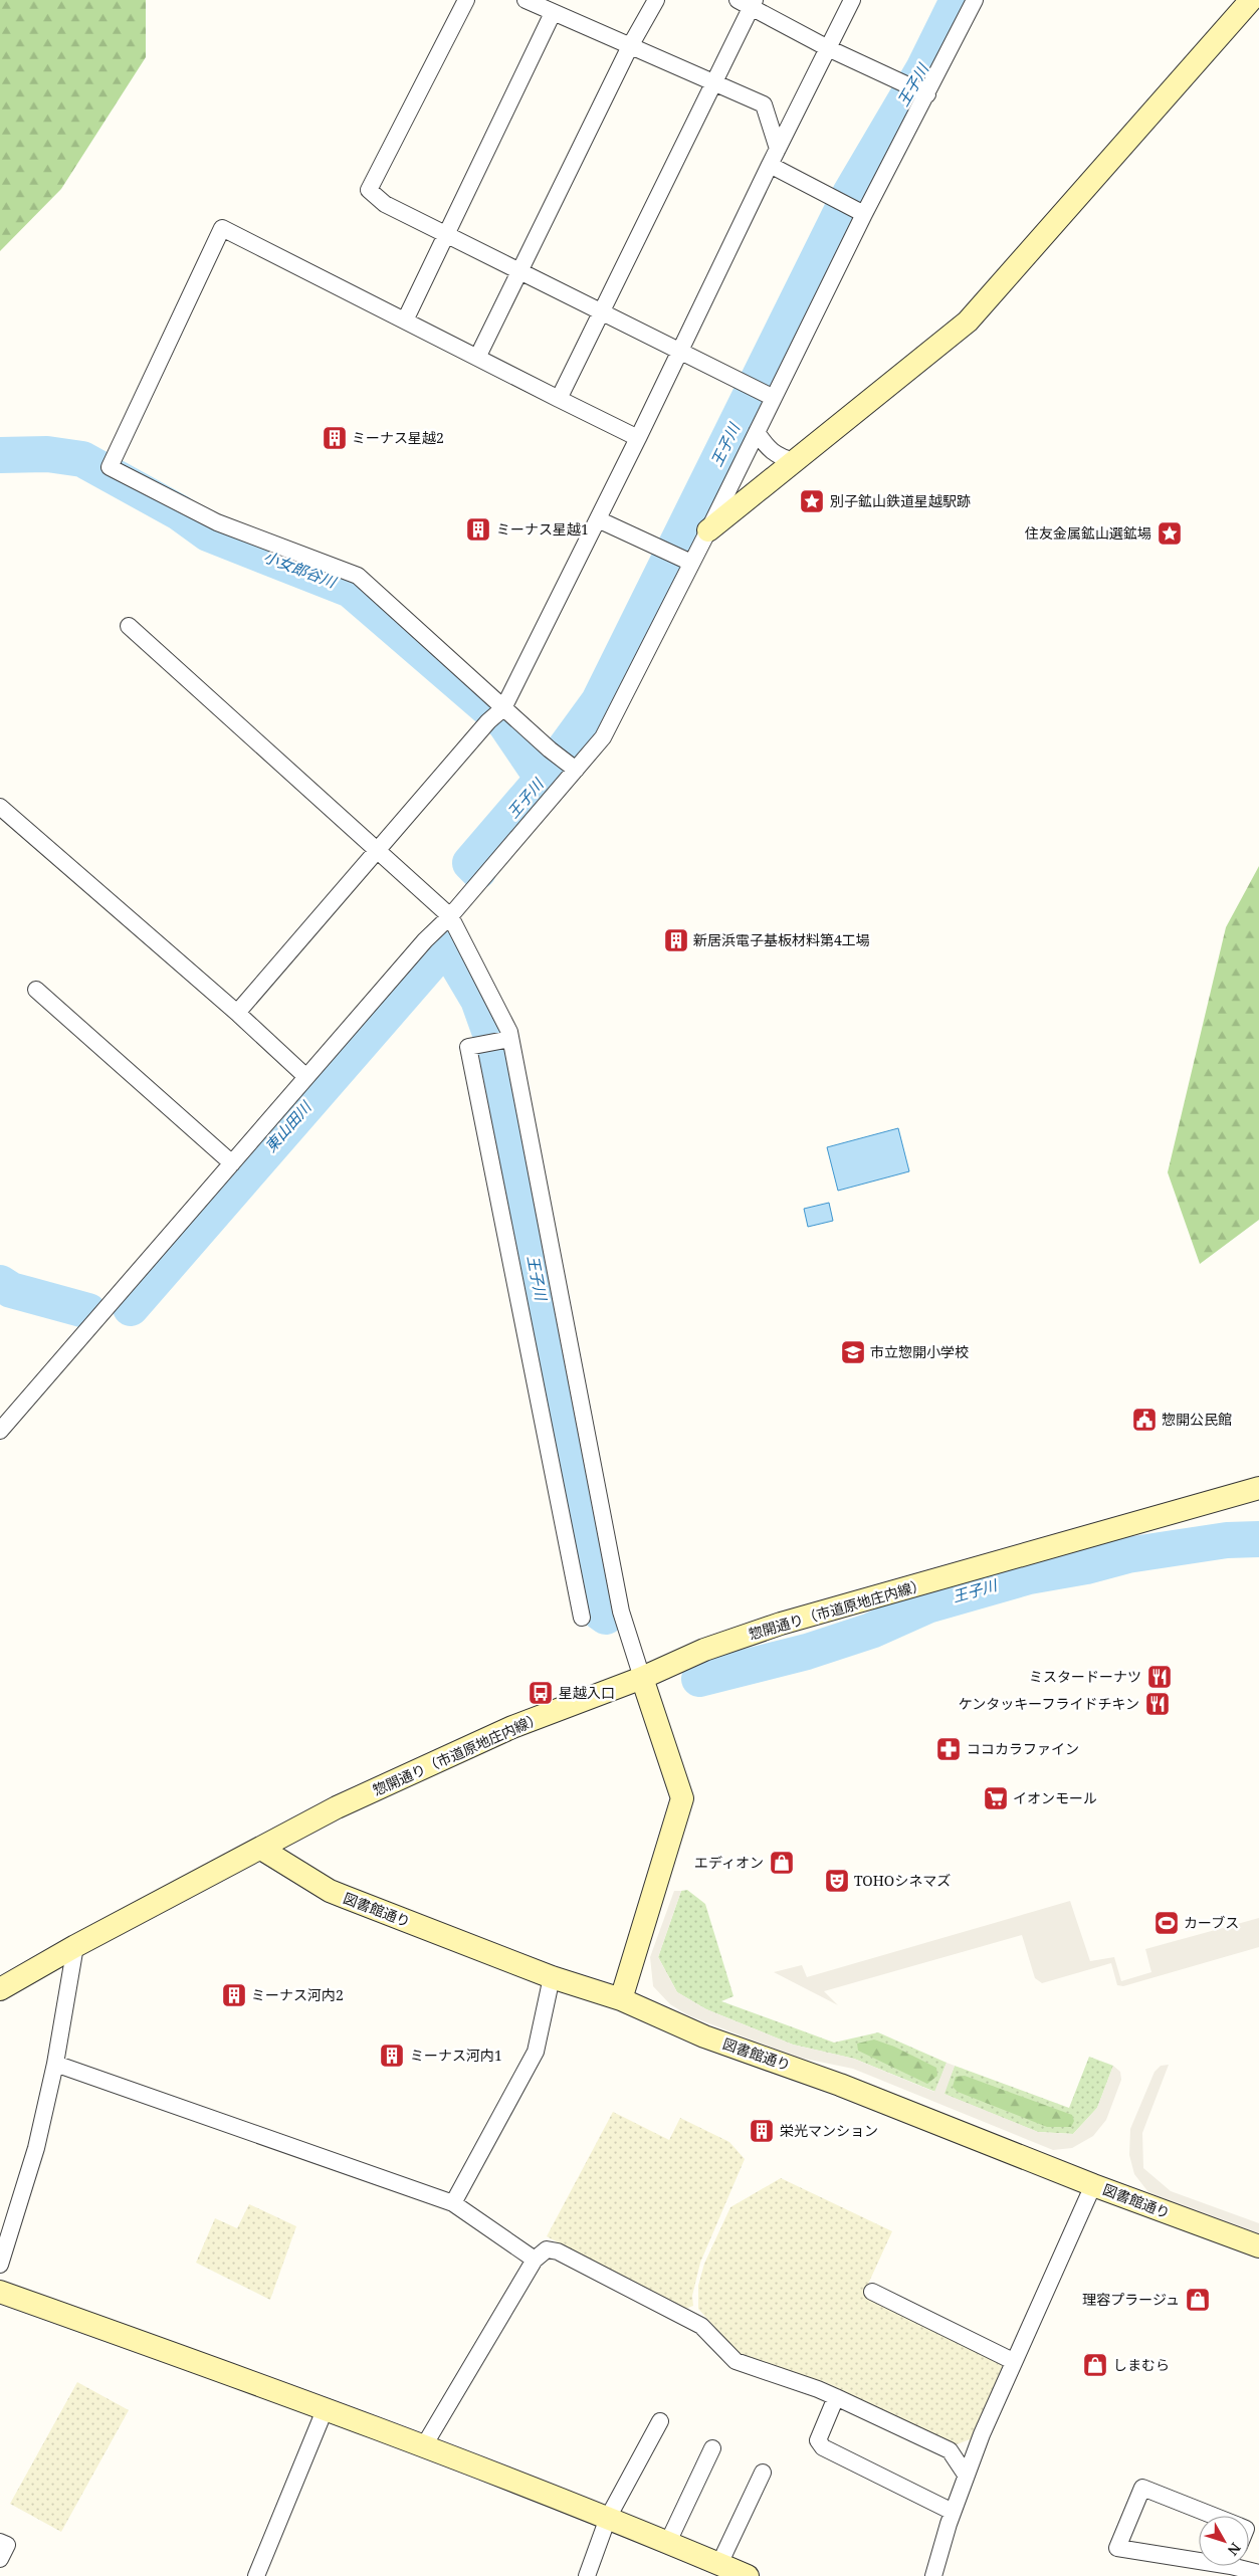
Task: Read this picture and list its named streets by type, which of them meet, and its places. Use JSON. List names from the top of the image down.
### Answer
{
  "streets": {
    "street": ["惣開通り（市道原地庄内線）", "図書館通り"]
  },
  "crossings": [
    ["惣開通り（市道原地庄内線）", "図書館通り"]
  ],
  "water": ["王子川", "小女郎谷川", "東山田川"],
  "places": {
    "building": [
      "ミーナス星越2",
      "ミーナス星越1",
      "新居浜電子基板材料第4工場",
      "ミーナス河内2",
      "ミーナス河内1",
      "栄光マンション"
    ],
    "place": ["別子鉱山鉄道星越駅跡", "住友金属鉱山選鉱場"],
    "school or university": ["市立惣開小学校"],
    "public building": ["惣開公民館"],
    "restaurant": ["ミスタードーナツ", "ケンタッキーフライドチキン"],
    "bus stop": ["星越入口"],
    "pharmacy": ["ココカラファイン"],
    "supermarket": ["イオンモール"],
    "shop": ["エディオン", "理容プラージュ", "しまむら"],
    "theatre": ["TOHOシネマズ"],
    "sports": ["カーブス"]
  },
  "north": "bottom right"
}
